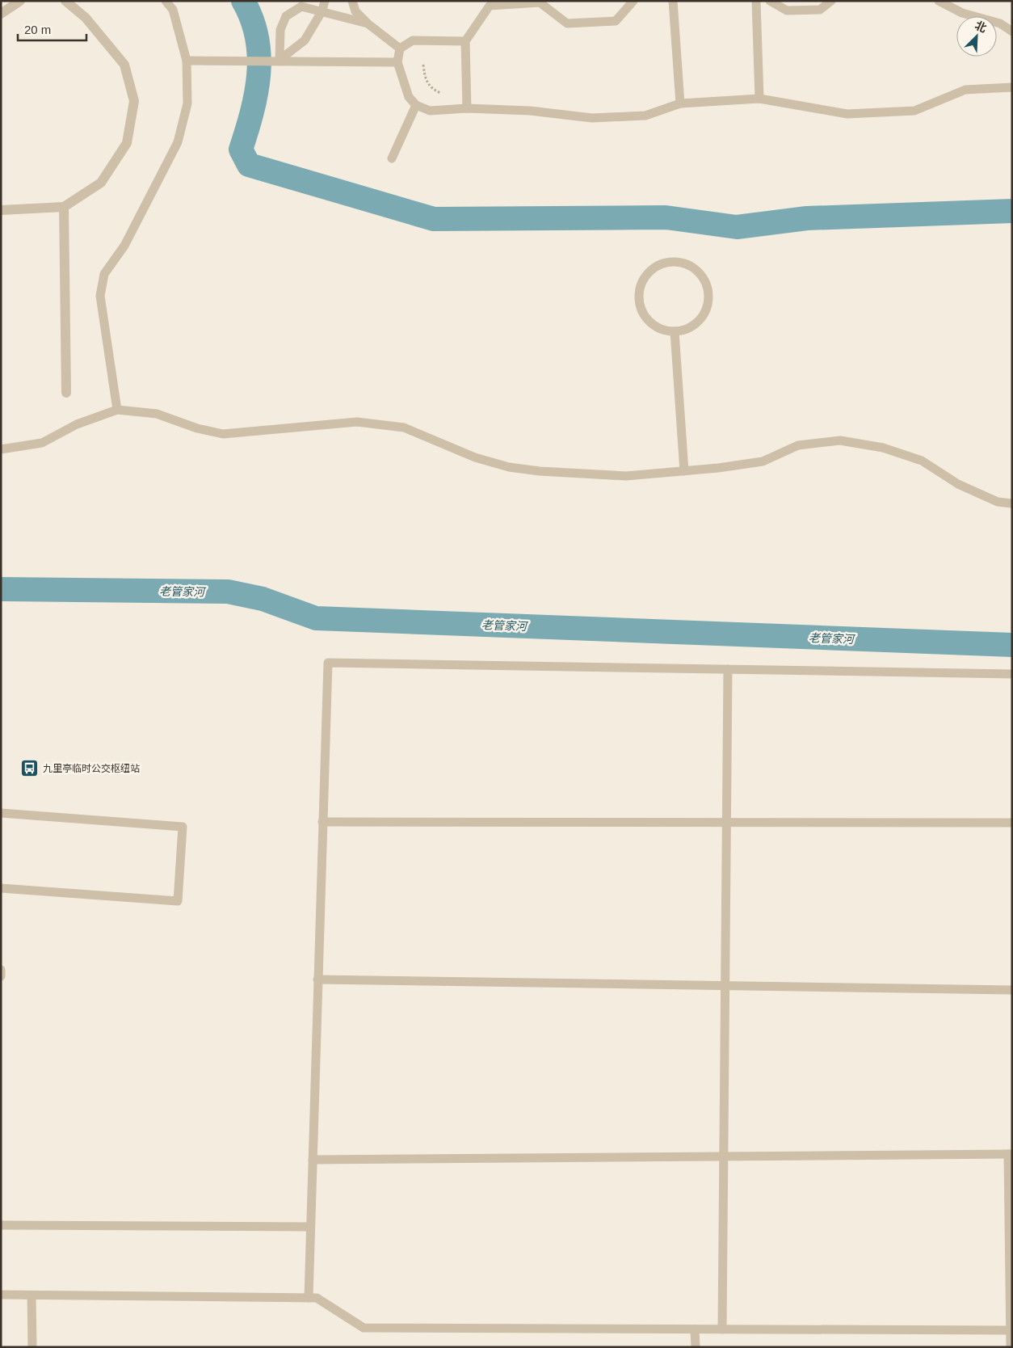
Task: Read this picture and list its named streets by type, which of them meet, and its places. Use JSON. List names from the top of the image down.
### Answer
{
  "water": ["老管家河"],
  "places": {
    "bus stop": ["九里亭临时公交枢纽站"]
  },
  "scale_bar": "20 m",
  "north": "top right"
}
